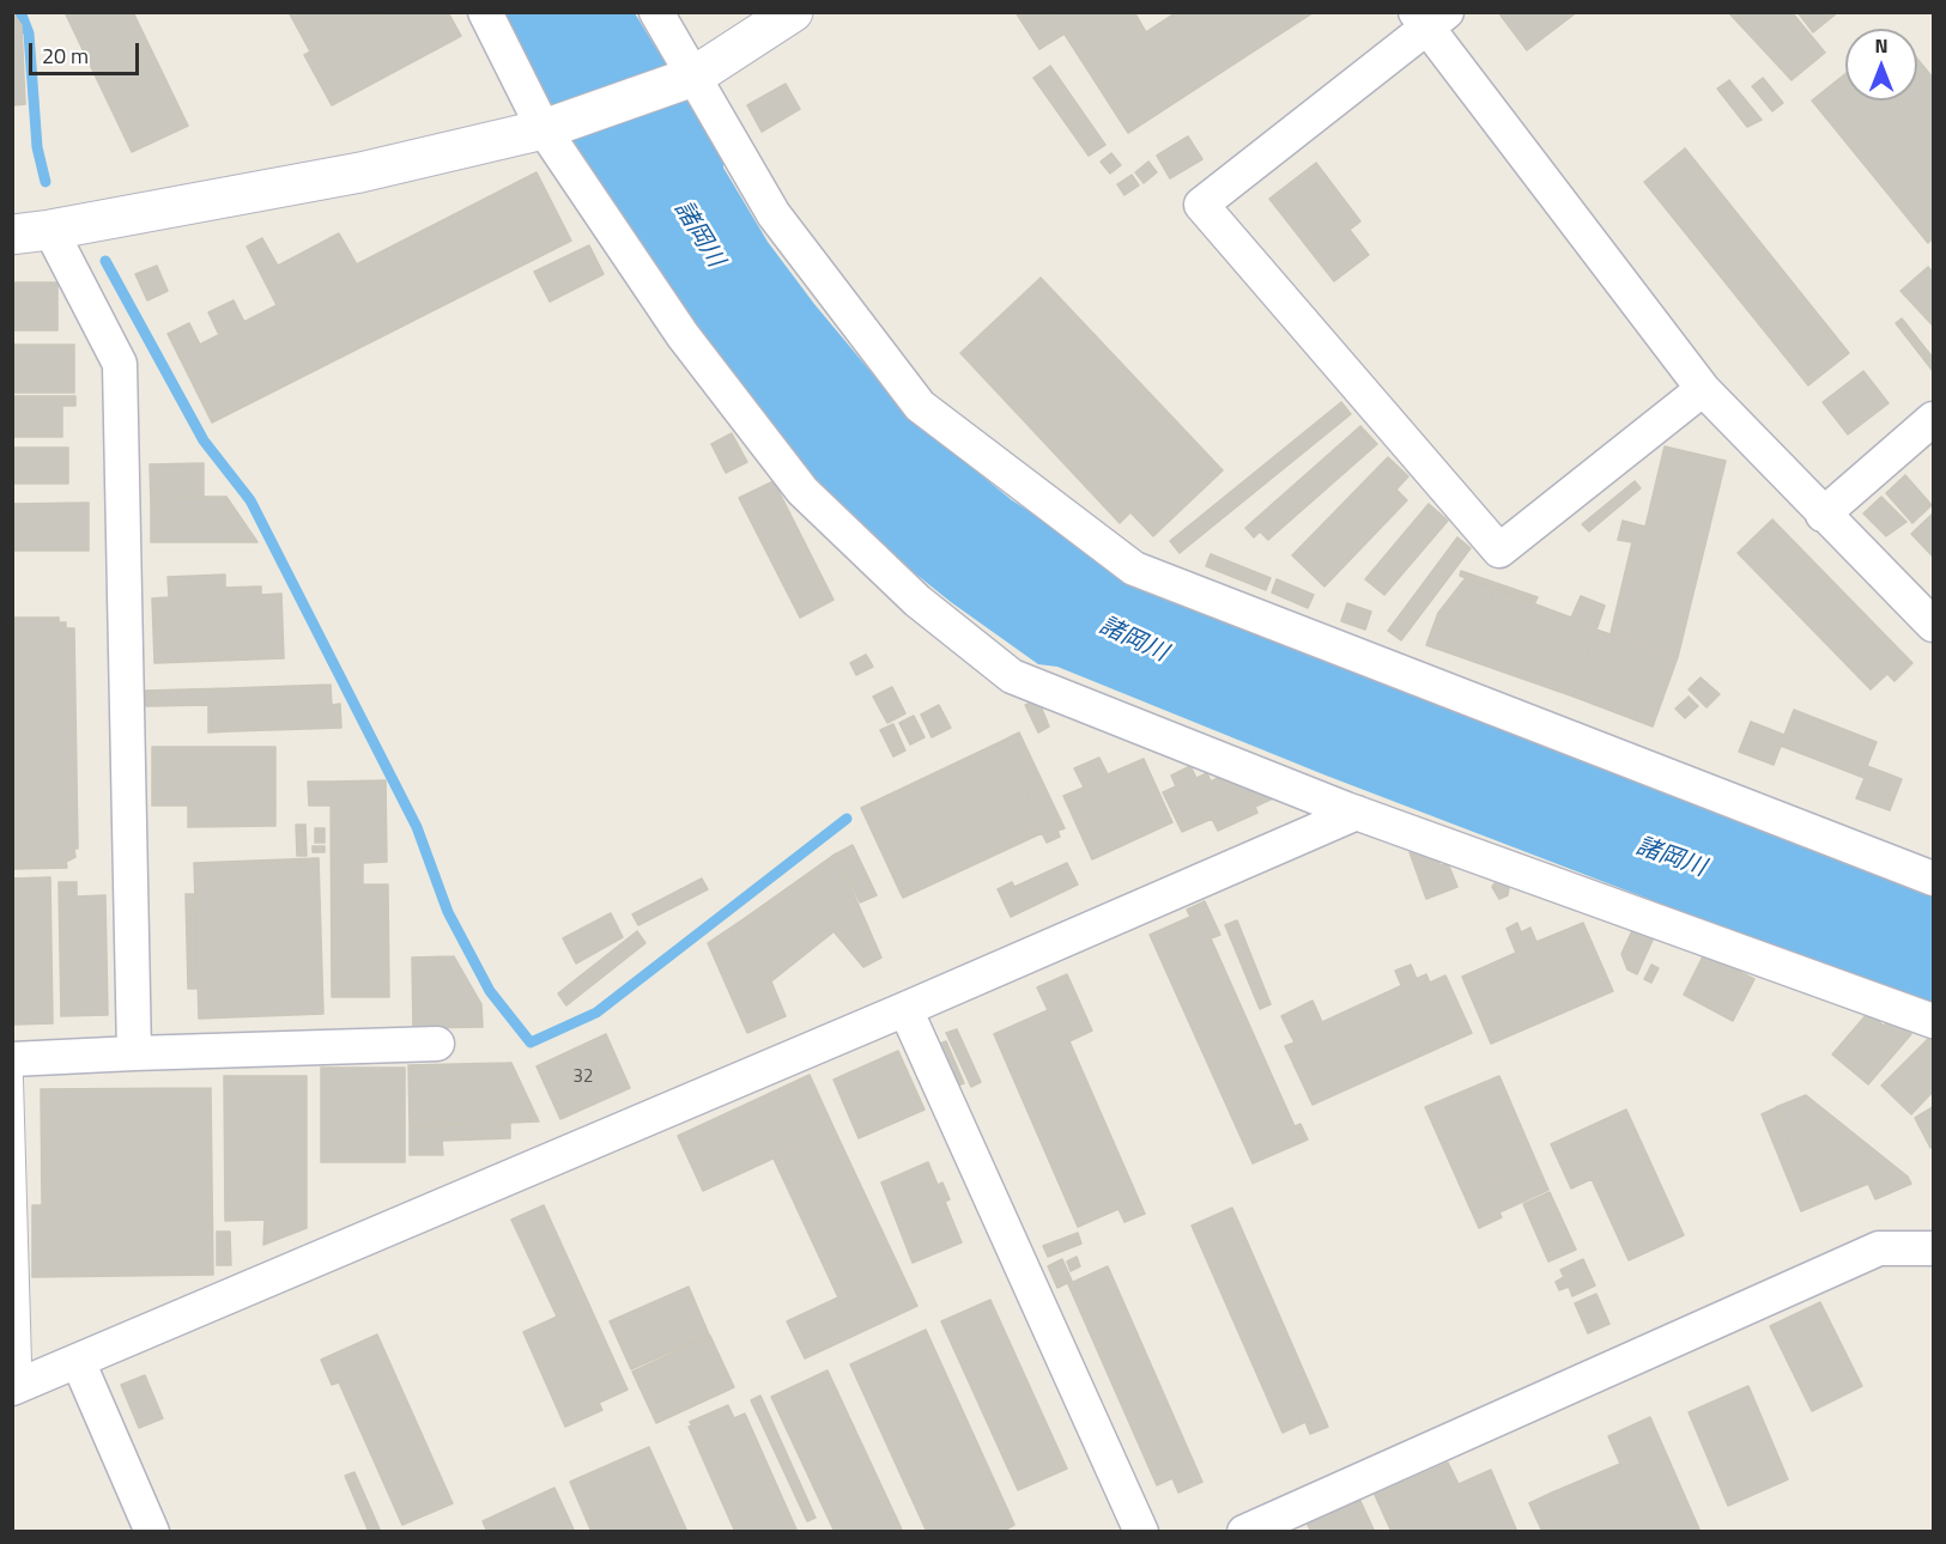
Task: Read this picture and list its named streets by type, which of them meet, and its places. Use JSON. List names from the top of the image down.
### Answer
{
  "water": ["諸岡川"],
  "house_numbers": ["32"],
  "scale_bar": "20 m",
  "north": "top"
}
